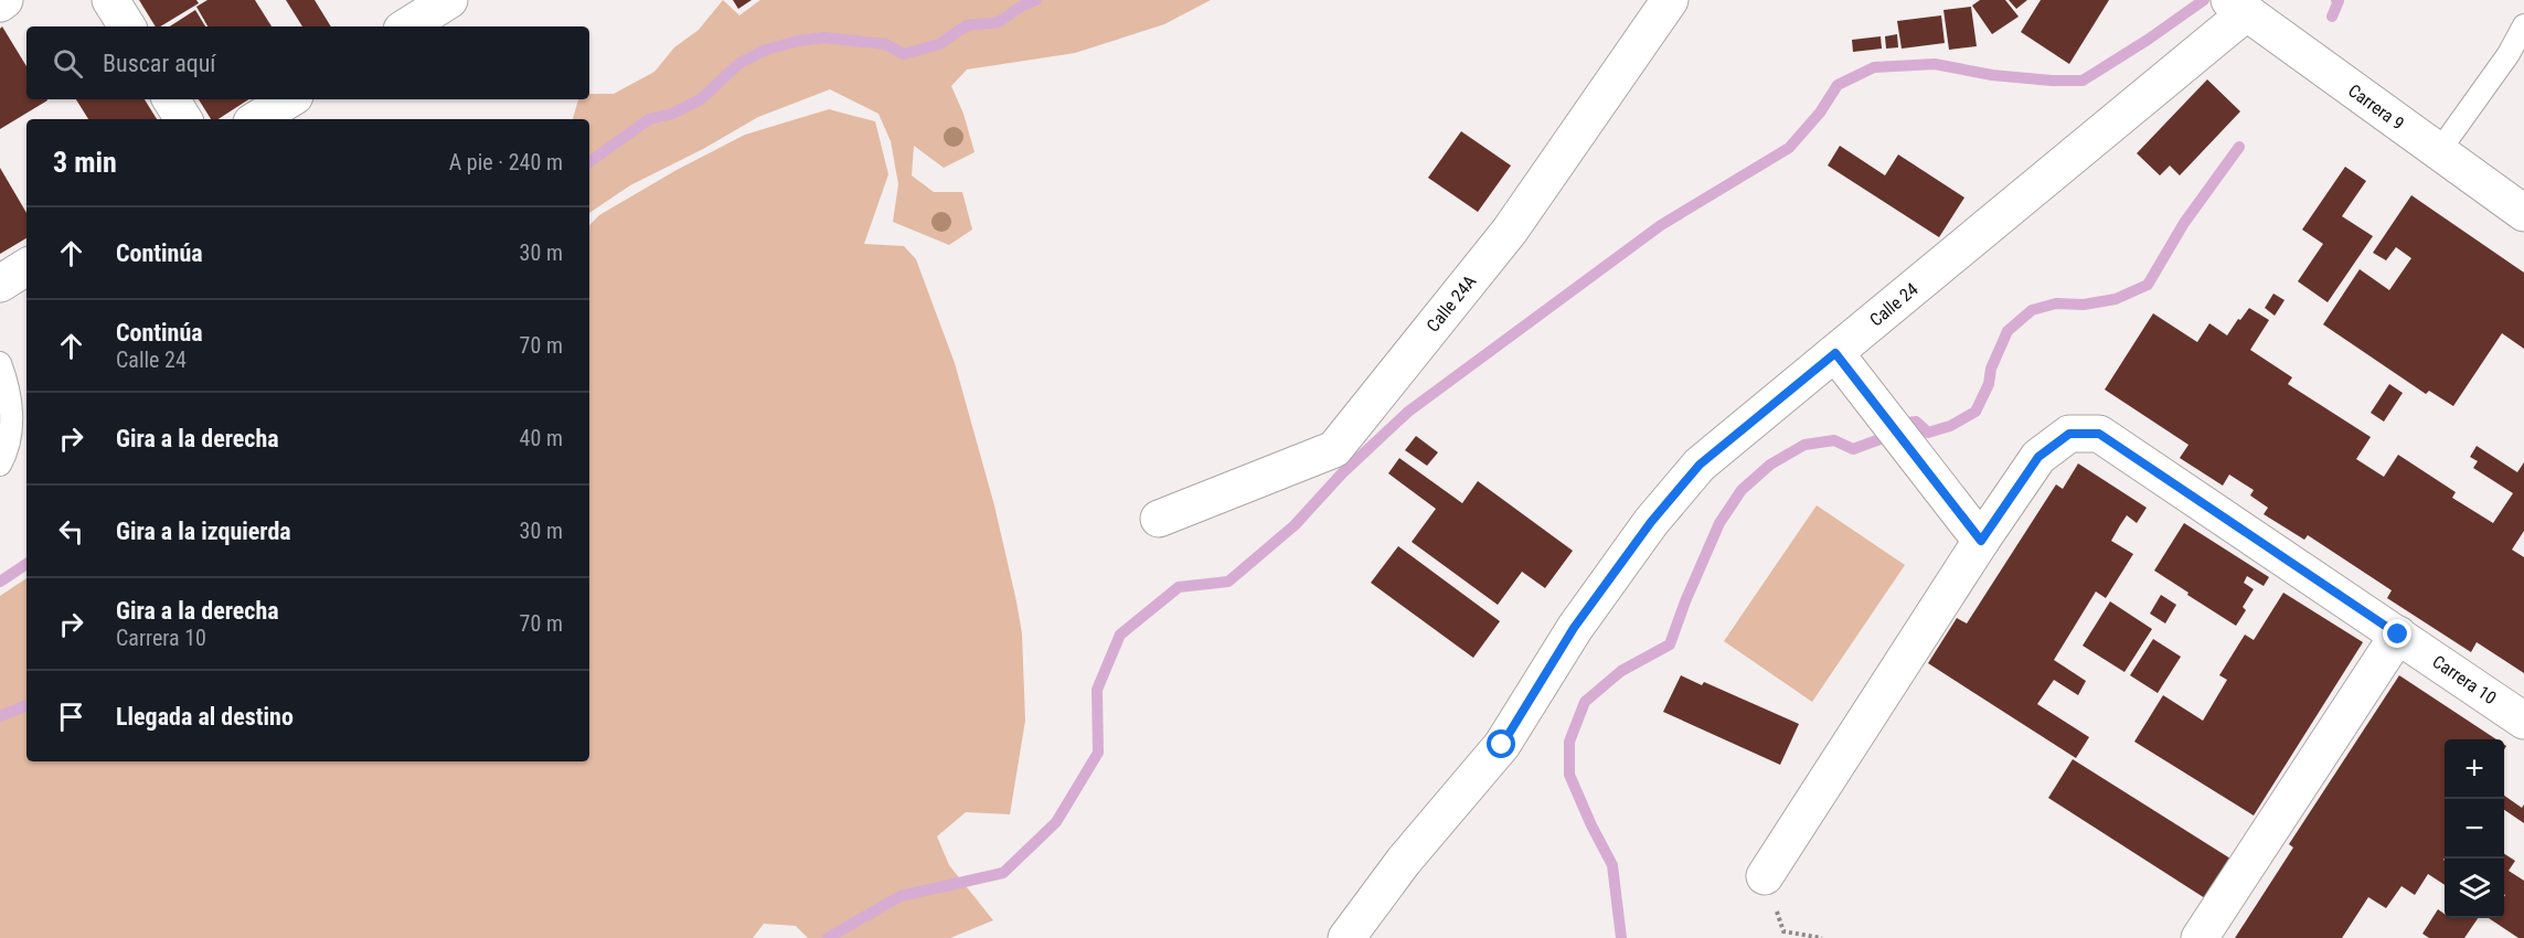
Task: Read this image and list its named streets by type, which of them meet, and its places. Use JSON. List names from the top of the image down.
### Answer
{
  "streets": {
    "main road": [
      "Carrera 9",
      "Calle 24A",
      "Calle 24",
      "Carrera 10"
    ]
  },
  "crossings": [
    ["Carrera 9", "Calle 24"]
  ],
  "page": {
    "search": "Buscar aquí",
    "heading": ["3 min", "A pie · 240 m"],
    "list": [
      ["Continúa", "30 m"],
      ["Continúa", "Calle 24", "70 m"],
      ["Gira a la derecha", "40 m"],
      ["Gira a la izquierda", "30 m"],
      ["Gira a la derecha", "Carrera 10", "70 m"],
      "Llegada al destino"
    ],
    "map_buttons": ["+", "−"]
  }
}
